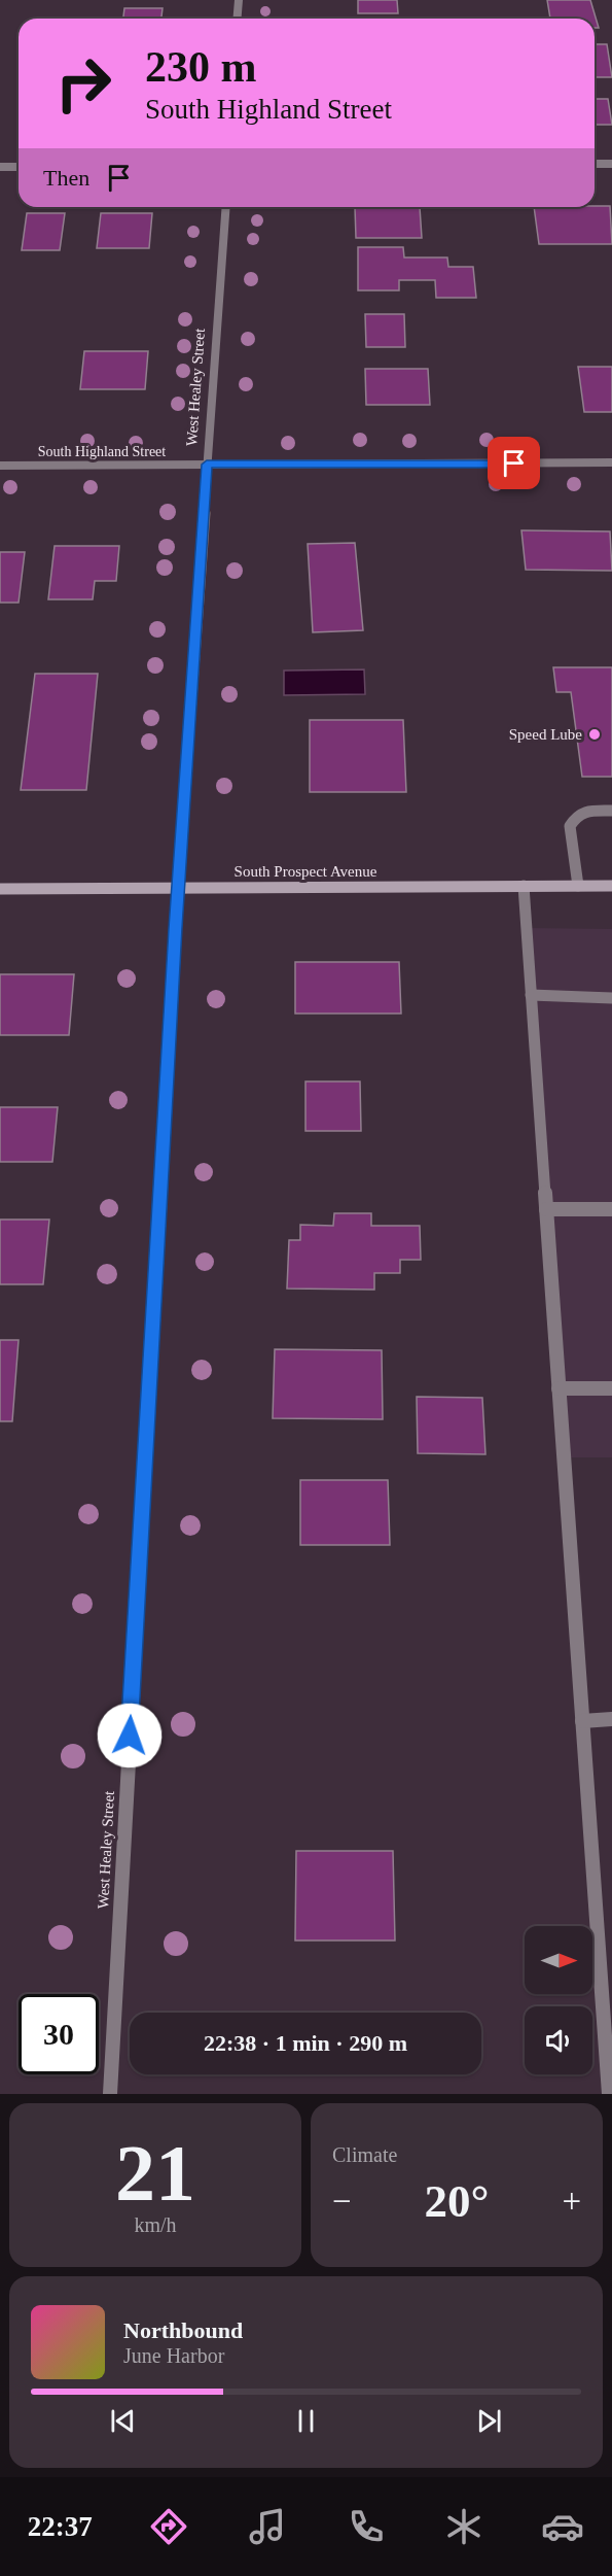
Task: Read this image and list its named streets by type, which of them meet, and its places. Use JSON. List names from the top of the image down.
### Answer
{
  "streets": {
    "main road": ["South Prospect Avenue"],
    "street": ["West Healey Street", "South Highland Street"]
  },
  "crossings": [
    ["West Healey Street", "South Highland Street"],
    ["West Healey Street", "South Prospect Avenue"]
  ],
  "places": ["Speed Lube"],
  "north": "right",
  "page": {
    "turn": ["230 m", "South Highland Street"],
    "then": "Then",
    "limit": "30",
    "trip": "22:38 · 1 min · 290 m",
    "tile": [
      ["21", "km/h"],
      "Climate"
    ],
    "heat": ["−", "20°", "+"],
    "song": ["Northbound", "June Harbor"],
    "tabs": "22:37"
  }
}
